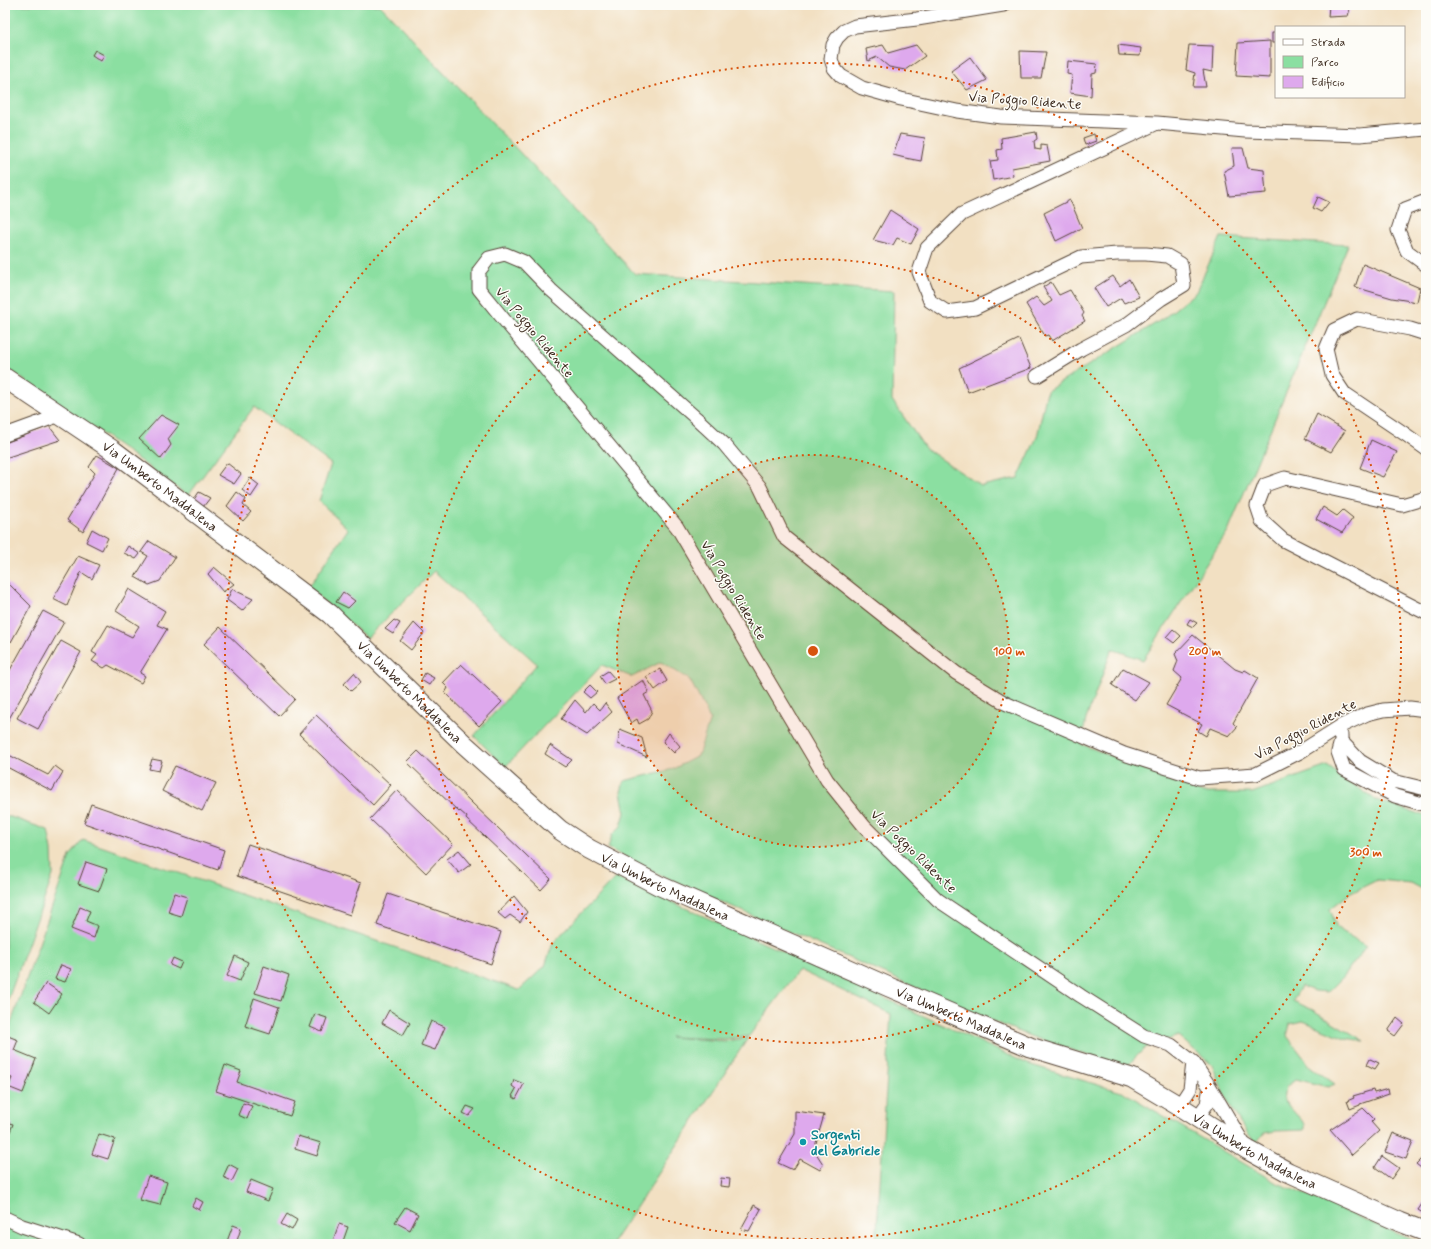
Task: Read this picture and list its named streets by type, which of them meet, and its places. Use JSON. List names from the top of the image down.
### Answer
{
  "streets": {
    "street": ["Via Poggio Ridente", "Via Umberto Maddalena"]
  },
  "crossings": [
    ["Via Poggio Ridente", "Via Umberto Maddalena"]
  ],
  "places": ["Sorgenti del Gabriele"],
  "legend": ["Strada", "Parco", "Edificio"],
  "rings": ["100 m", "200 m", "300 m"]
}
